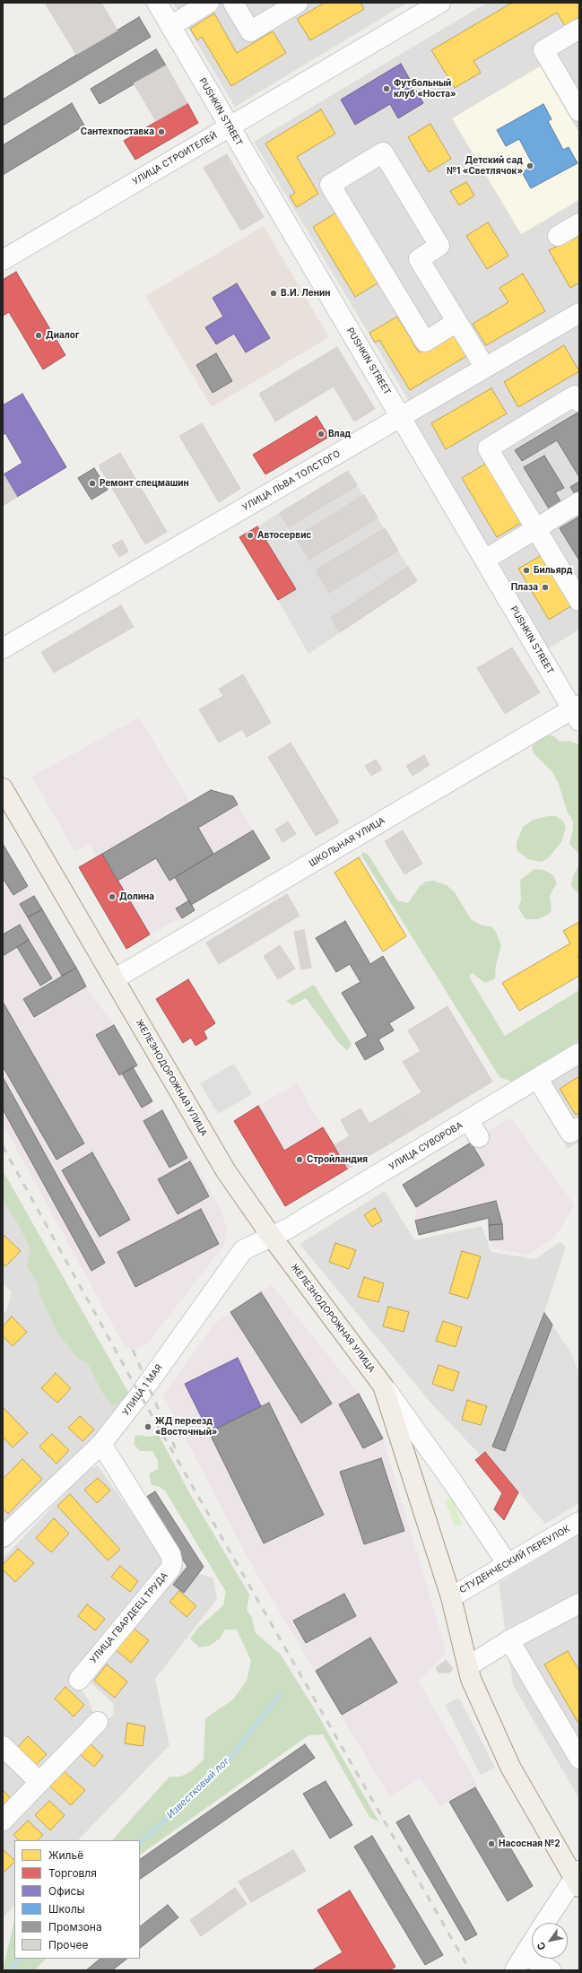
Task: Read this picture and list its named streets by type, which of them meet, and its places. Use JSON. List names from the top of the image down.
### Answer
{
  "streets": {
    "main road": ["ЖЕЛЕЗНОДОРОЖНАЯ УЛИЦА"],
    "street": [
      "PUSHKIN STREET",
      "УЛИЦА СТРОИТЕЛЕЙ",
      "УЛИЦА ЛЬВА ТОЛСТОГО",
      "ШКОЛЬНАЯ УЛИЦА",
      "УЛИЦА СУВОРОВА",
      "УЛИЦА 1 МАЯ",
      "СТУДЕНЧЕСКИЙ ПЕРЕУЛОК",
      "УЛИЦА ГВАРДЕЕЦ ТРУДА"
    ]
  },
  "crossings": [
    ["PUSHKIN STREET", "УЛИЦА СТРОИТЕЛЕЙ"],
    ["PUSHKIN STREET", "УЛИЦА ЛЬВА ТОЛСТОГО"],
    ["PUSHKIN STREET", "ШКОЛЬНАЯ УЛИЦА"],
    ["ШКОЛЬНАЯ УЛИЦА", "ЖЕЛЕЗНОДОРОЖНАЯ УЛИЦА"],
    ["ЖЕЛЕЗНОДОРОЖНАЯ УЛИЦА", "УЛИЦА СУВОРОВА"],
    ["ЖЕЛЕЗНОДОРОЖНАЯ УЛИЦА", "УЛИЦА 1 МАЯ"],
    ["ЖЕЛЕЗНОДОРОЖНАЯ УЛИЦА", "СТУДЕНЧЕСКИЙ ПЕРЕУЛОК"],
    ["УЛИЦА СУВОРОВА", "УЛИЦА 1 МАЯ"],
    ["УЛИЦА 1 МАЯ", "УЛИЦА ГВАРДЕЕЦ ТРУДА"]
  ],
  "water": ["Известковый лог"],
  "places": [
    "Футбольный клуб «Носта»",
    "Сантехпоставка",
    "Детский сад №1 «Светлячок»",
    "В.И. Ленин",
    "Диалог",
    "Влад",
    "Ремонт спецмашин",
    "Автосервис",
    "Бильярд",
    "Плаза",
    "Долина",
    "Стройландия",
    "ЖД переезд «Восточный»",
    "Насосная №2"
  ],
  "legend": [
    "Жильё",
    "Торговля",
    "Офисы",
    "Школы",
    "Промзона",
    "Прочее"
  ],
  "north": "bottom left"
}
